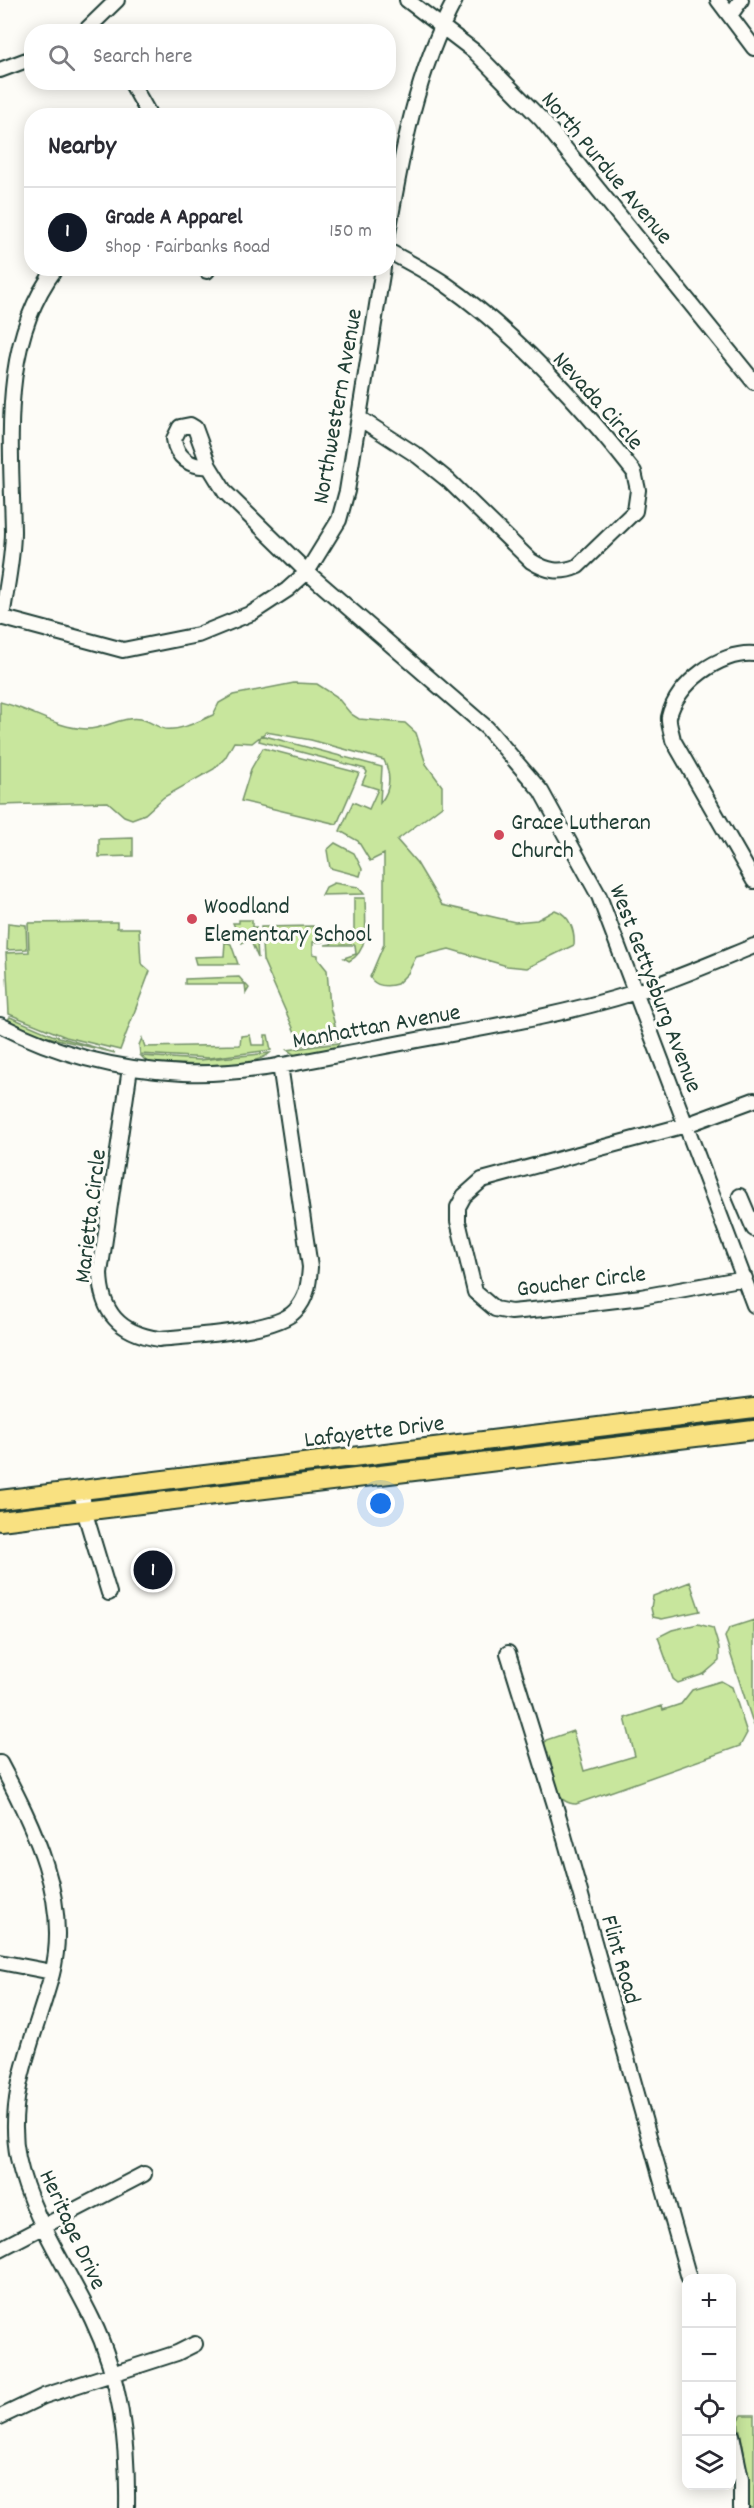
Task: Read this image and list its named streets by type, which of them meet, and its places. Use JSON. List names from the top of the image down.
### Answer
{
  "streets": {
    "main road": ["Lafayette Drive"],
    "street": [
      "North Purdue Avenue",
      "Nevada Circle",
      "Northwestern Avenue",
      "West Gettysburg Avenue",
      "Manhattan Avenue",
      "Marietta Circle",
      "Goucher Circle",
      "Flint Road",
      "Heritage Drive"
    ]
  },
  "crossings": [
    ["Nevada Circle", "Northwestern Avenue"],
    ["Northwestern Avenue", "West Gettysburg Avenue"],
    ["West Gettysburg Avenue", "Manhattan Avenue"],
    ["West Gettysburg Avenue", "Goucher Circle"],
    ["Manhattan Avenue", "Marietta Circle"]
  ],
  "places": ["Grace Lutheran Church", "Woodland Elementary School"],
  "page": {
    "search": "Search here",
    "heading": "Nearby",
    "list": [
      {
        "mark": "1",
        "name": "Grade A Apparel",
        "note": "Shop · Fairbanks Road",
        "value": "150 m"
      }
    ],
    "pins": "1",
    "map_buttons": ["+", "−"]
  }
}
